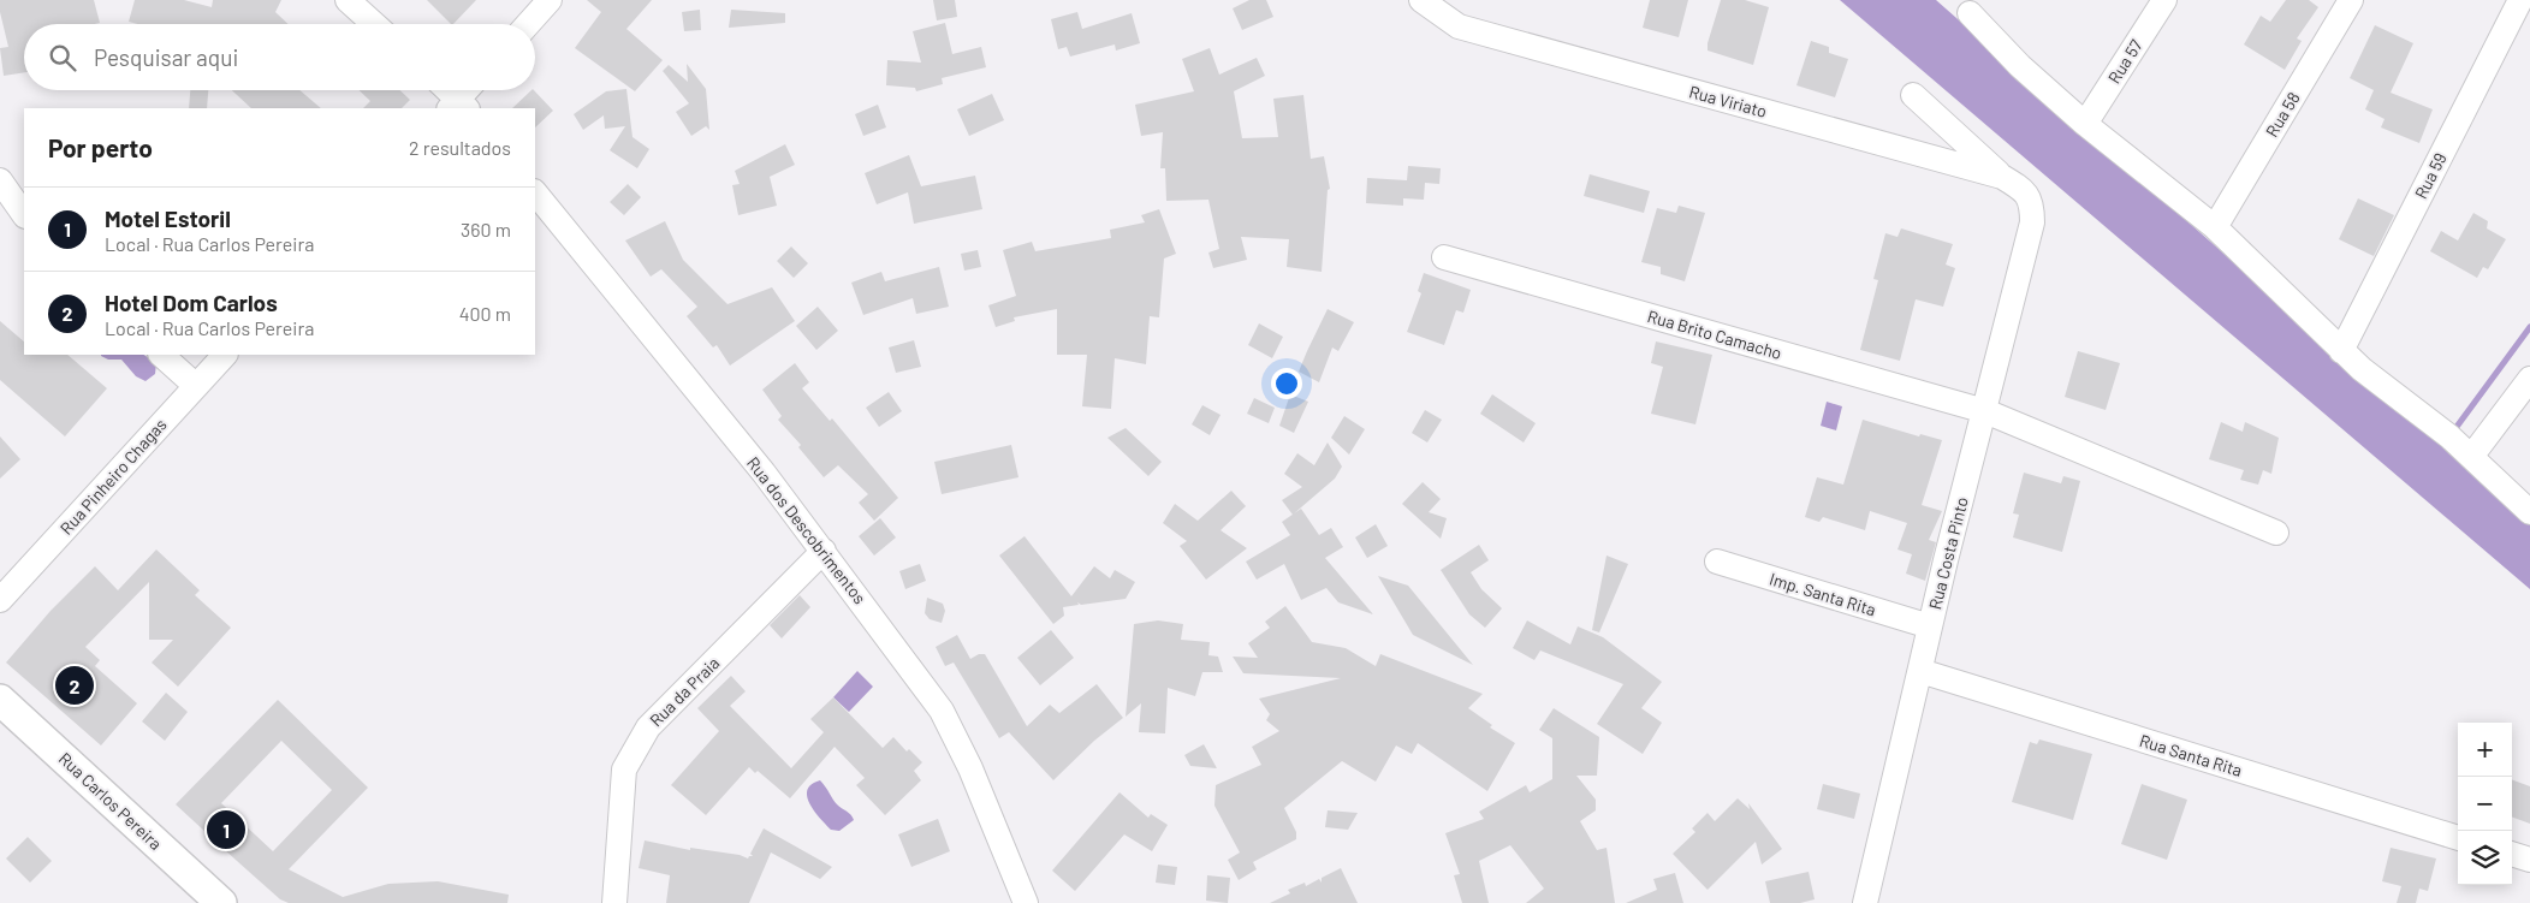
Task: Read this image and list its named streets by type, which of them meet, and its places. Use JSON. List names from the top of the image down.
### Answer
{
  "streets": {
    "street": [
      "Rua 57",
      "Rua Viriato",
      "Rua 58",
      "Rua 59",
      "Rua Brito Camacho",
      "Rua Pinheiro Chagas",
      "Rua dos Descobrimentos",
      "Rua Costa Pinto",
      "Imp. Santa Rita",
      "Rua da Praia",
      "Rua Santa Rita",
      "Rua Carlos Pereira"
    ]
  },
  "crossings": [
    ["Rua Viriato", "Rua Costa Pinto"],
    ["Rua Brito Camacho", "Rua Costa Pinto"],
    ["Rua dos Descobrimentos", "Rua da Praia"],
    ["Rua Costa Pinto", "Imp. Santa Rita"],
    ["Rua Costa Pinto", "Rua Santa Rita"]
  ],
  "page": {
    "search": "Pesquisar aqui",
    "heading": ["Por perto", "2 resultados"],
    "list": [
      {
        "mark": "1",
        "name": "Motel Estoril",
        "note": "Local · Rua Carlos Pereira",
        "value": "360 m"
      },
      {
        "mark": "2",
        "name": "Hotel Dom Carlos",
        "note": "Local · Rua Carlos Pereira",
        "value": "400 m"
      }
    ],
    "pins": ["2", "1"],
    "map_buttons": ["+", "−"]
  }
}
